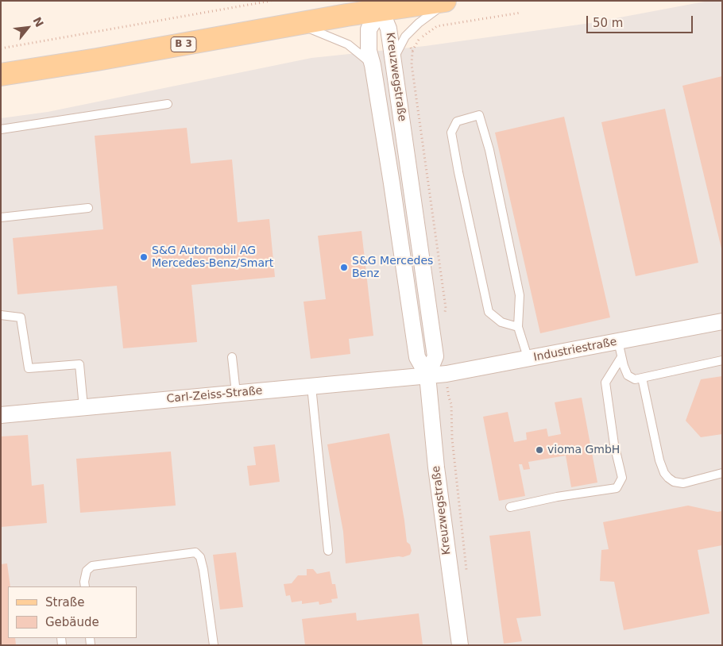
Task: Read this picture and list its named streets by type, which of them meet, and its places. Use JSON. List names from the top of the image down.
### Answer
{
  "streets": {
    "main road": ["B 3"],
    "street": ["Kreuzwegstraße", "Industriestraße", "Carl-Zeiss-Straße"]
  },
  "crossings": [
    ["B 3", "Kreuzwegstraße"],
    ["Kreuzwegstraße", "Industriestraße"],
    ["Kreuzwegstraße", "Carl-Zeiss-Straße"],
    ["Industriestraße", "Carl-Zeiss-Straße"]
  ],
  "places": ["S&G Automobil AG Mercedes-Benz/Smart", "S&G Mercedes Benz", "vioma GmbH"],
  "legend": ["Straße", "Gebäude"],
  "scale_bar": "50 m",
  "north": "top right"
}
